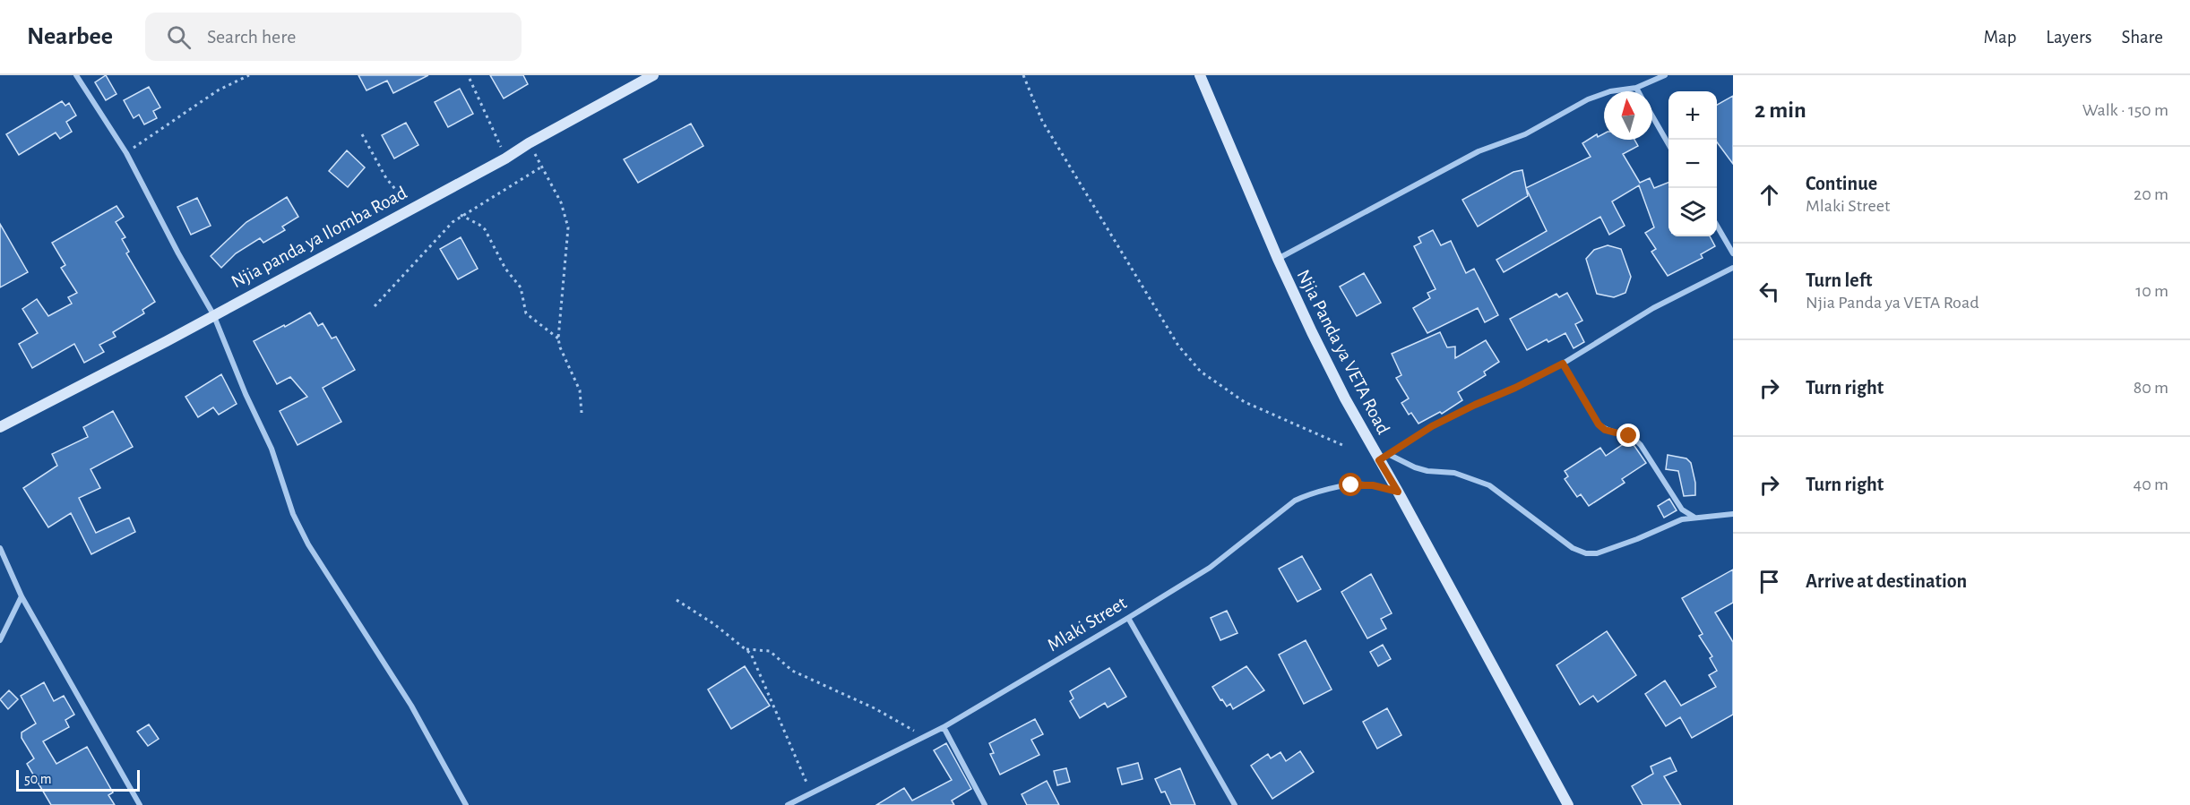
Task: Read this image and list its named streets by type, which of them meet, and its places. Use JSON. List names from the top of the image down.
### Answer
{
  "streets": {
    "street": ["Njia panda ya Ilomba Road", "Njia Panda ya VETA Road", "Mlaki Street"]
  },
  "crossings": [
    ["Njia Panda ya VETA Road", "Mlaki Street"]
  ],
  "scale_bar": "50 m",
  "north": "top",
  "page": {
    "header": "Nearbee",
    "search": "Search here",
    "nav": ["Map", "Layers", "Share"],
    "heading": ["2 min", "Walk · 150 m"],
    "map_buttons": ["+", "−"],
    "list": [
      ["Continue", "Mlaki Street", "20 m"],
      ["Turn left", "Njia Panda ya VETA Road", "10 m"],
      ["Turn right", "80 m"],
      ["Turn right", "40 m"],
      "Arrive at destination"
    ],
    "scale": "50 m"
  }
}
